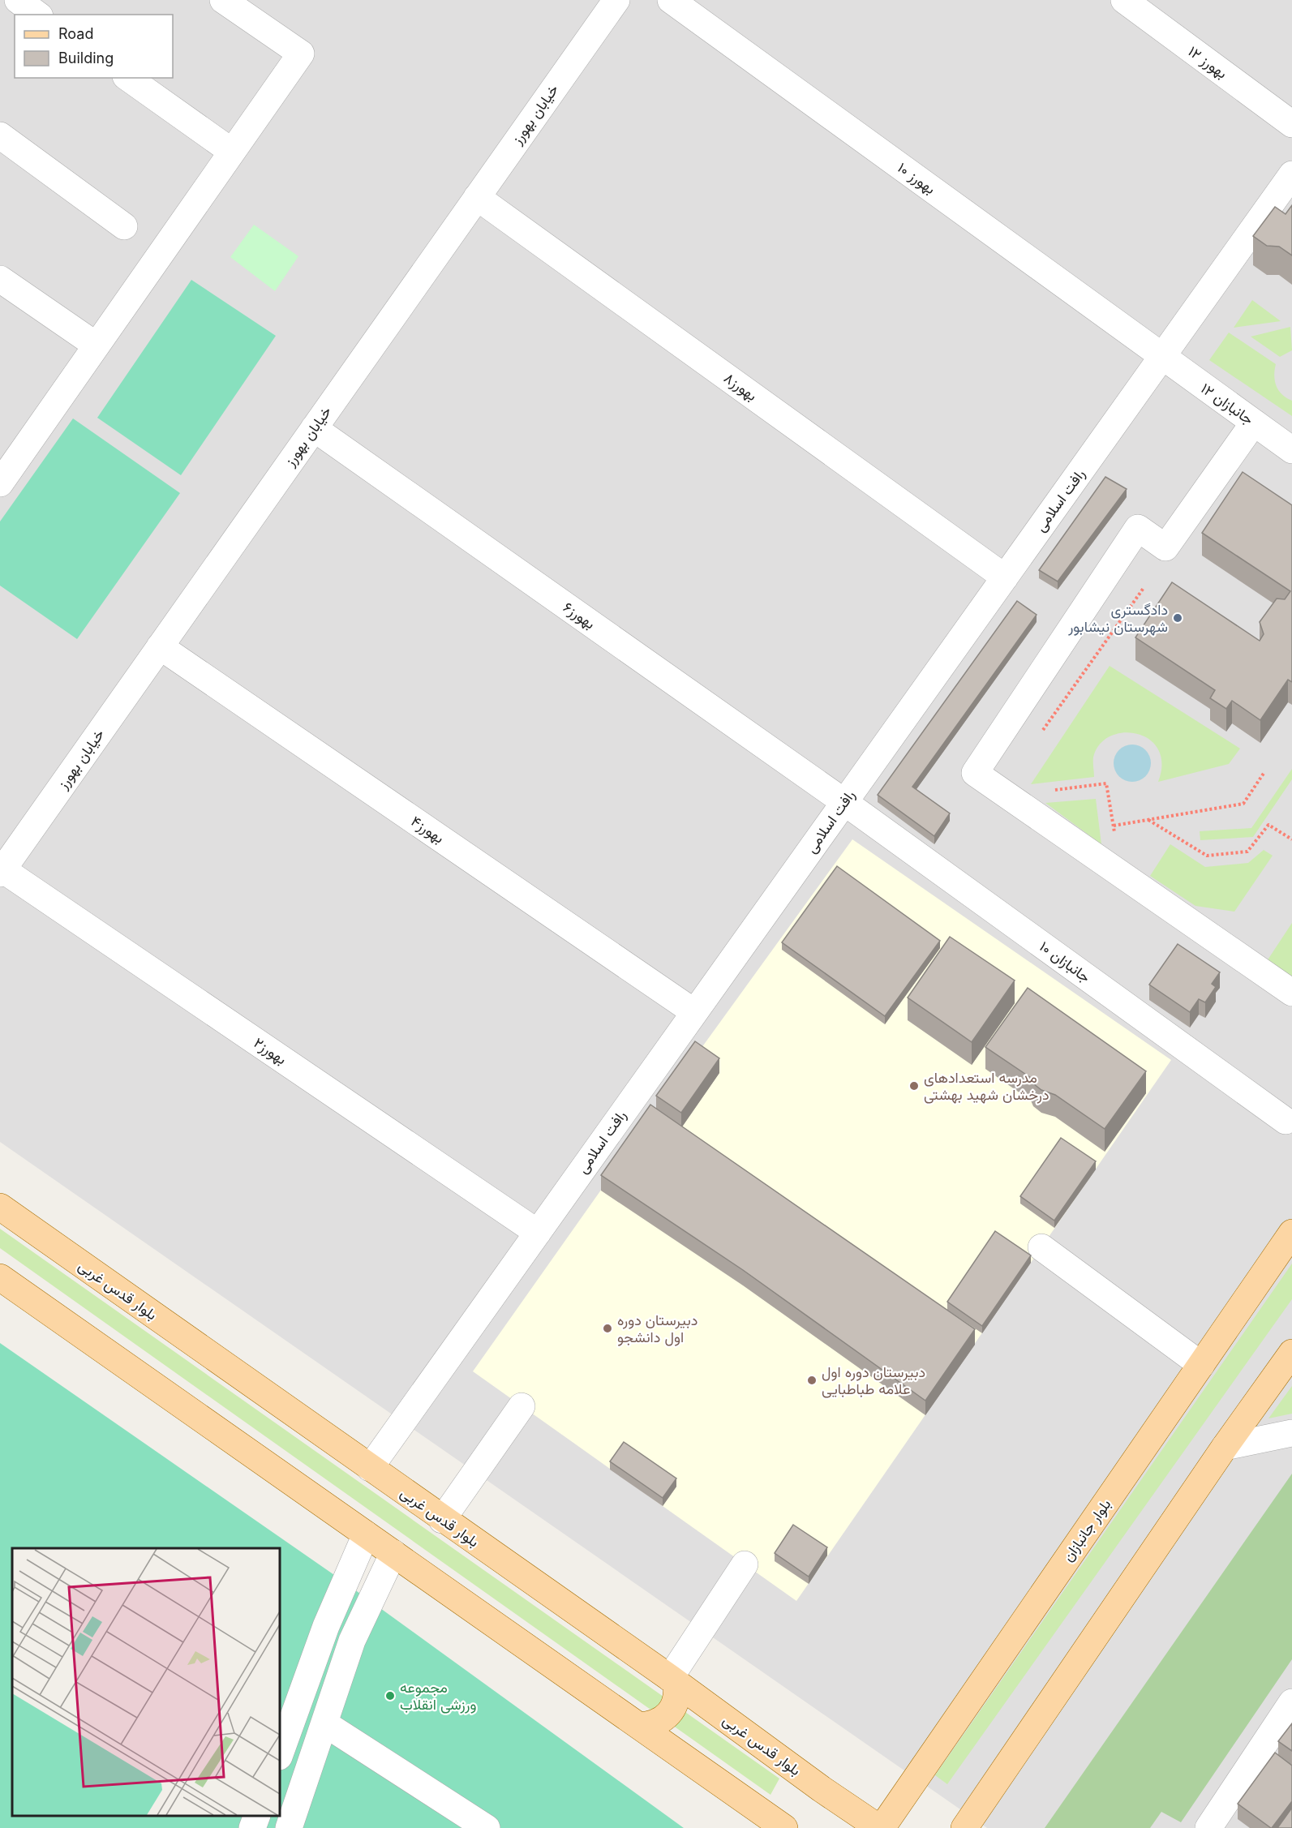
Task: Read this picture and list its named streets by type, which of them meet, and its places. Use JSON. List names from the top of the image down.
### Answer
{
  "streets": {
    "main road": ["بلوار قدس غربی", "بلوار جانبازان"],
    "street": [
      "بهورز ۱۲",
      "خیابان بهورز",
      "بهورز ۱۰",
      "بهورز۸",
      "جانبازان ۱۲",
      "رافت اسلامی",
      "بهورز۶",
      "بهورز۴",
      "جانبازان ۱۰",
      "بهورز۲"
    ]
  },
  "crossings": [
    ["خیابان بهورز", "بهورز۸"],
    ["خیابان بهورز", "بهورز۶"],
    ["خیابان بهورز", "بهورز۴"],
    ["خیابان بهورز", "بهورز۲"],
    ["بهورز ۱۰", "جانبازان ۱۲"],
    ["بهورز ۱۰", "رافت اسلامی"],
    ["بهورز۸", "رافت اسلامی"],
    ["جانبازان ۱۲", "رافت اسلامی"],
    ["رافت اسلامی", "بهورز۶"],
    ["رافت اسلامی", "بهورز۴"],
    ["رافت اسلامی", "جانبازان ۱۰"],
    ["رافت اسلامی", "بهورز۲"],
    ["رافت اسلامی", "بلوار قدس غربی"],
    ["بهورز۶", "جانبازان ۱۰"],
    ["بلوار قدس غربی", "بلوار جانبازان"]
  ],
  "places": [
    "دادگستری شهرستان نیشابور",
    "مدرسه استعدادهای درخشان شهید بهشتی",
    "دبیرستان دوره اول دانشجو",
    "دبیرستان دوره اول علامه طباطبایی",
    "مجموعه ورزشی انقلاب"
  ],
  "legend": ["Road", "Building"]
}
